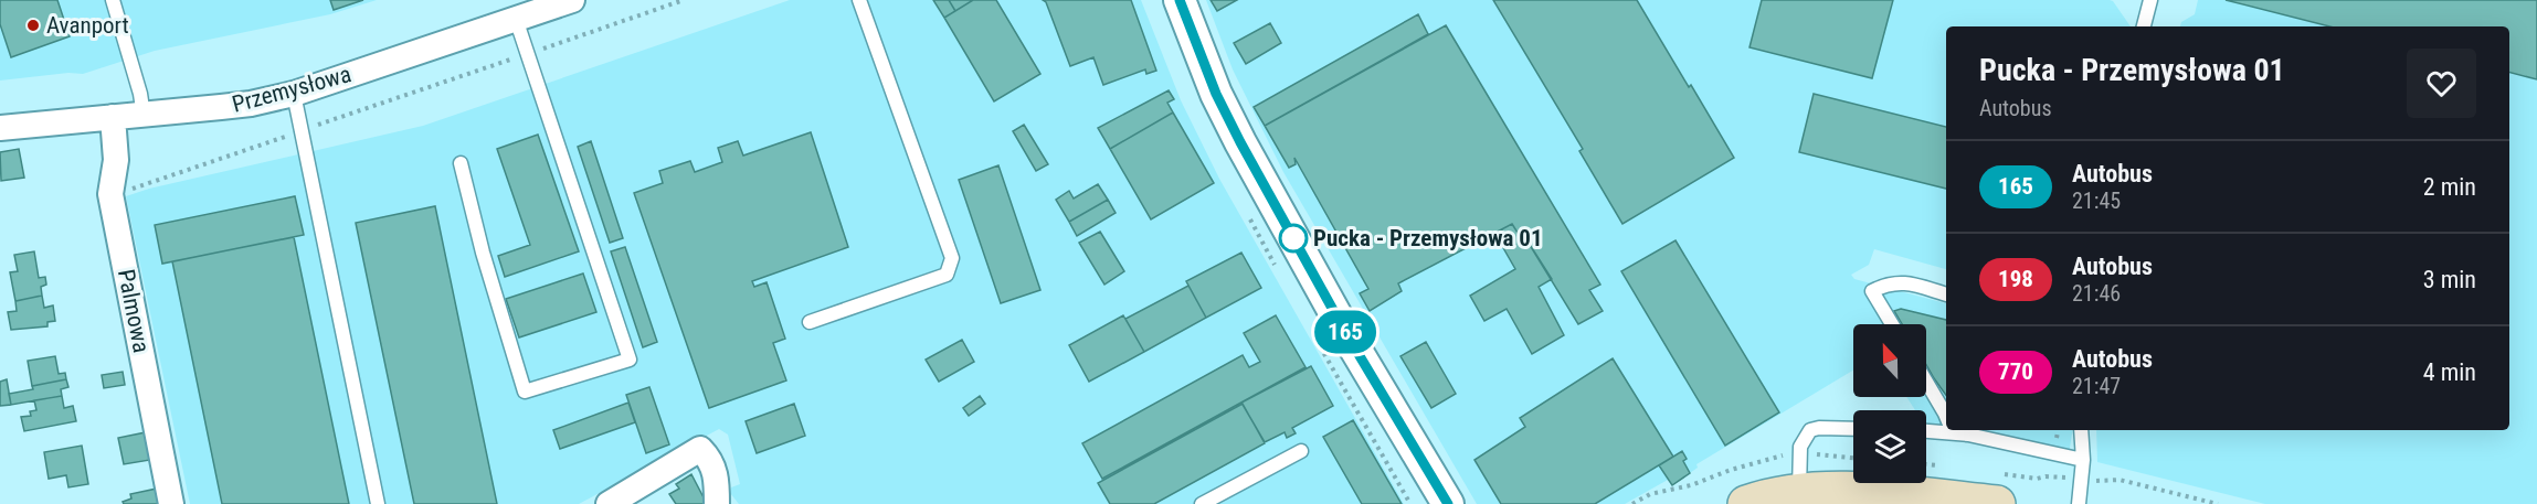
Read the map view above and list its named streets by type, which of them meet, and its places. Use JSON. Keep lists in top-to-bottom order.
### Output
{
  "streets": {
    "street": ["Przemysłowa", "Palmowa"]
  },
  "crossings": [
    ["Przemysłowa", "Palmowa"]
  ],
  "places": ["Avanport", "Pucka - Przemysłowa 01"],
  "lines": ["bus line 165"],
  "north": "top",
  "page": {
    "on_map": "165",
    "heading": ["Pucka - Przemysłowa 01", "Autobus"],
    "list": [
      {
        "mark": "165",
        "name": "Autobus",
        "note": "21:45",
        "value": "2 min"
      },
      {
        "mark": "198",
        "name": "Autobus",
        "note": "21:46",
        "value": "3 min"
      },
      {
        "mark": "770",
        "name": "Autobus",
        "note": "21:47",
        "value": "4 min"
      }
    ]
  }
}
